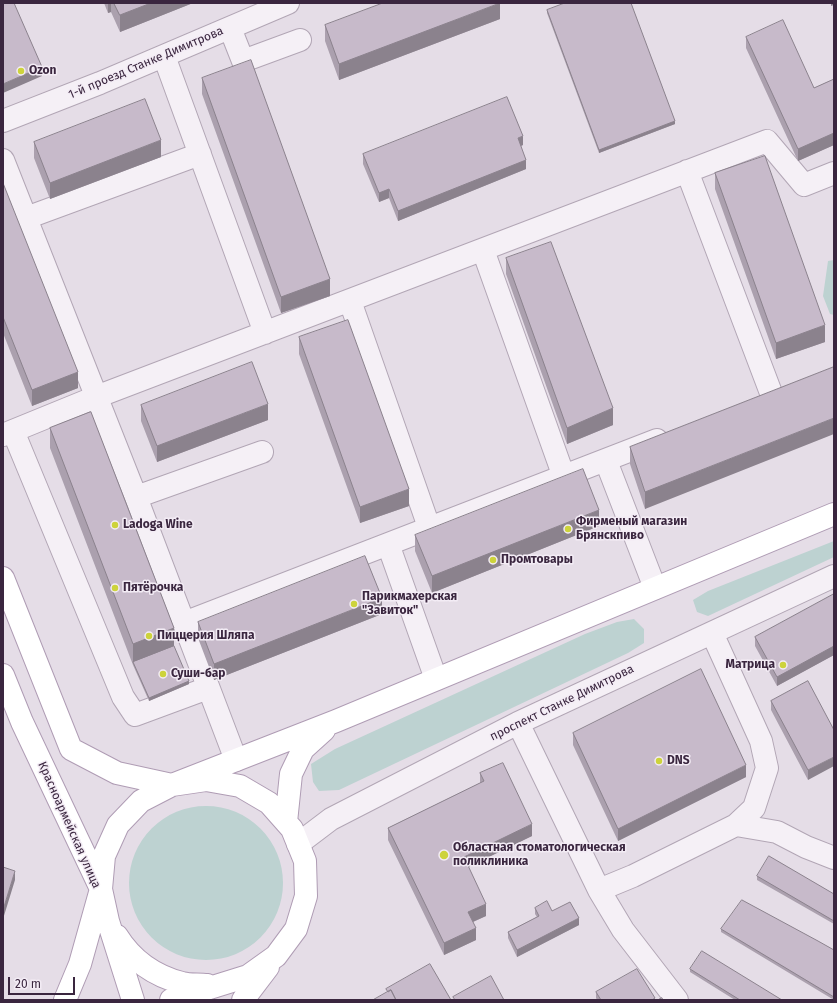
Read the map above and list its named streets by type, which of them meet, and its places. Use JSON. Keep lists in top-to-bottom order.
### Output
{
  "streets": {
    "main road": ["Красноармейская улица"],
    "street": ["1-й проезд Станке Димитрова", "проспект Станке Димитрова"]
  },
  "places": [
    "Ozon",
    "Ladoga Wine",
    "Фирменый магазин Брянскпиво",
    "Промтовары",
    "Пятёрочка",
    "Парикмахерская \"Завиток\"",
    "Пиццерия Шляпа",
    "Матрица",
    "Суши-бар",
    "DNS",
    "Областная стоматологическая поликлиника"
  ],
  "scale_bar": "20 m"
}
